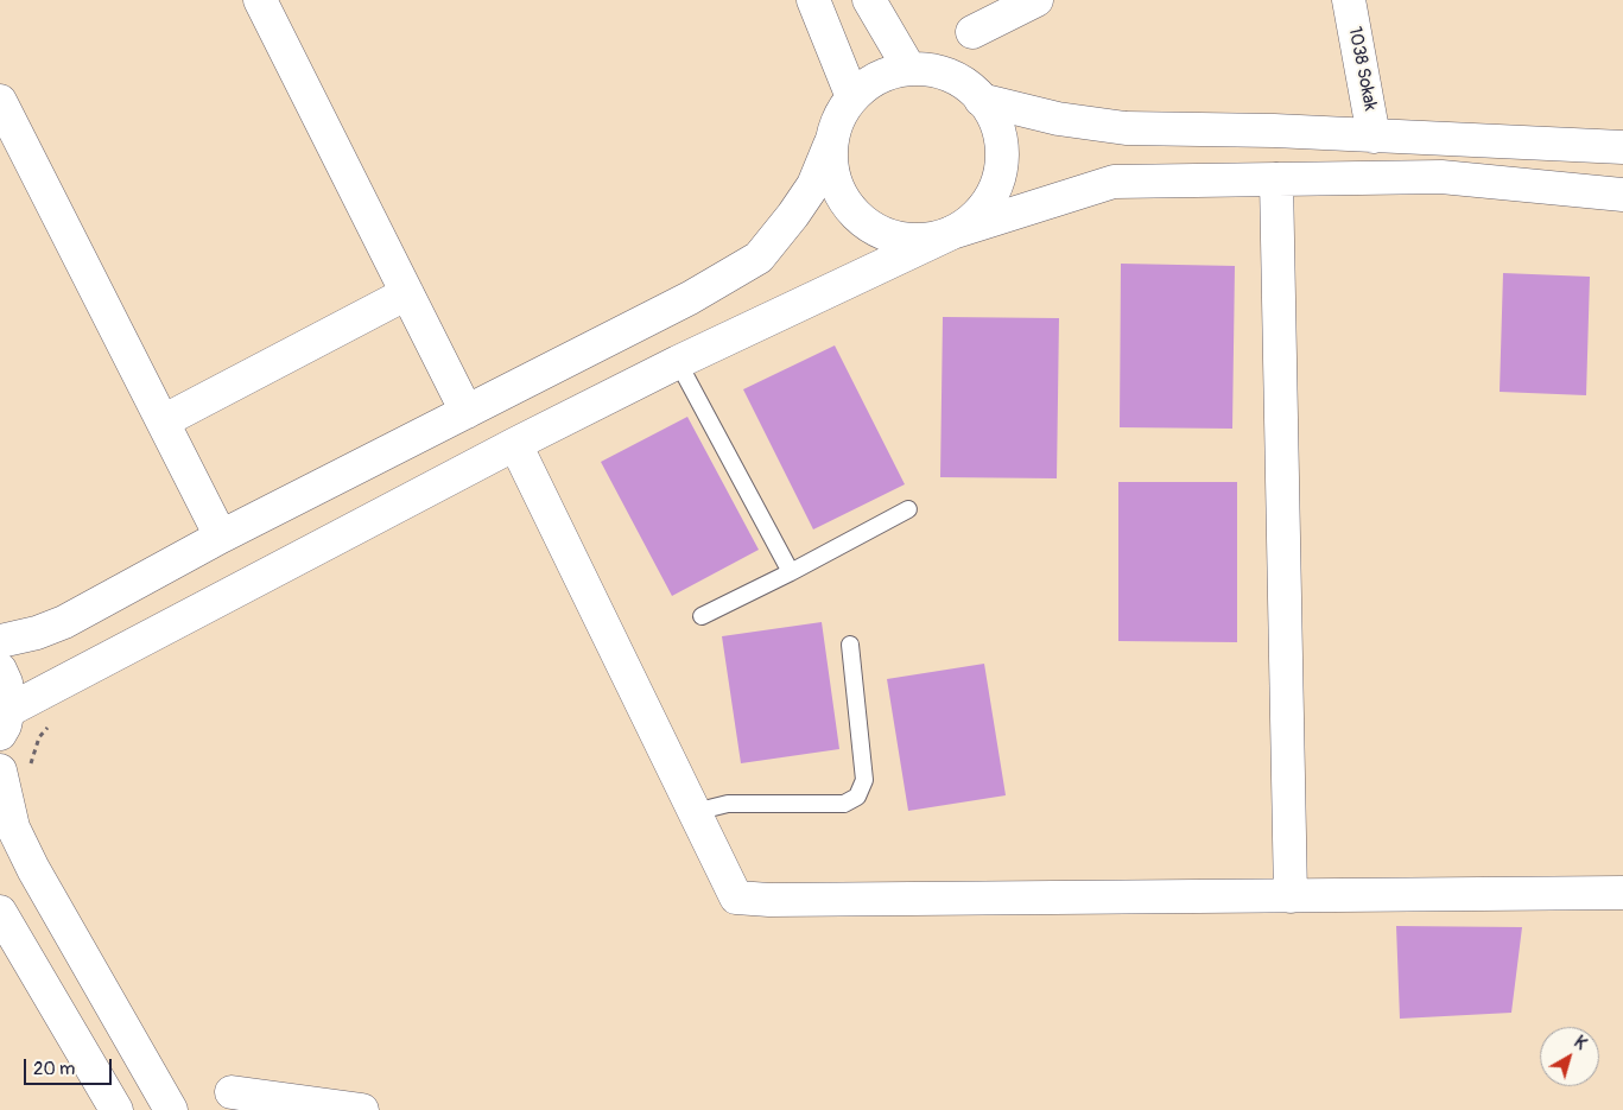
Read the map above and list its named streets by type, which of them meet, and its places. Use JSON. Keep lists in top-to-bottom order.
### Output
{
  "streets": {
    "street": ["1038 Sokak"]
  },
  "scale_bar": "20 m",
  "north": "top right"
}
